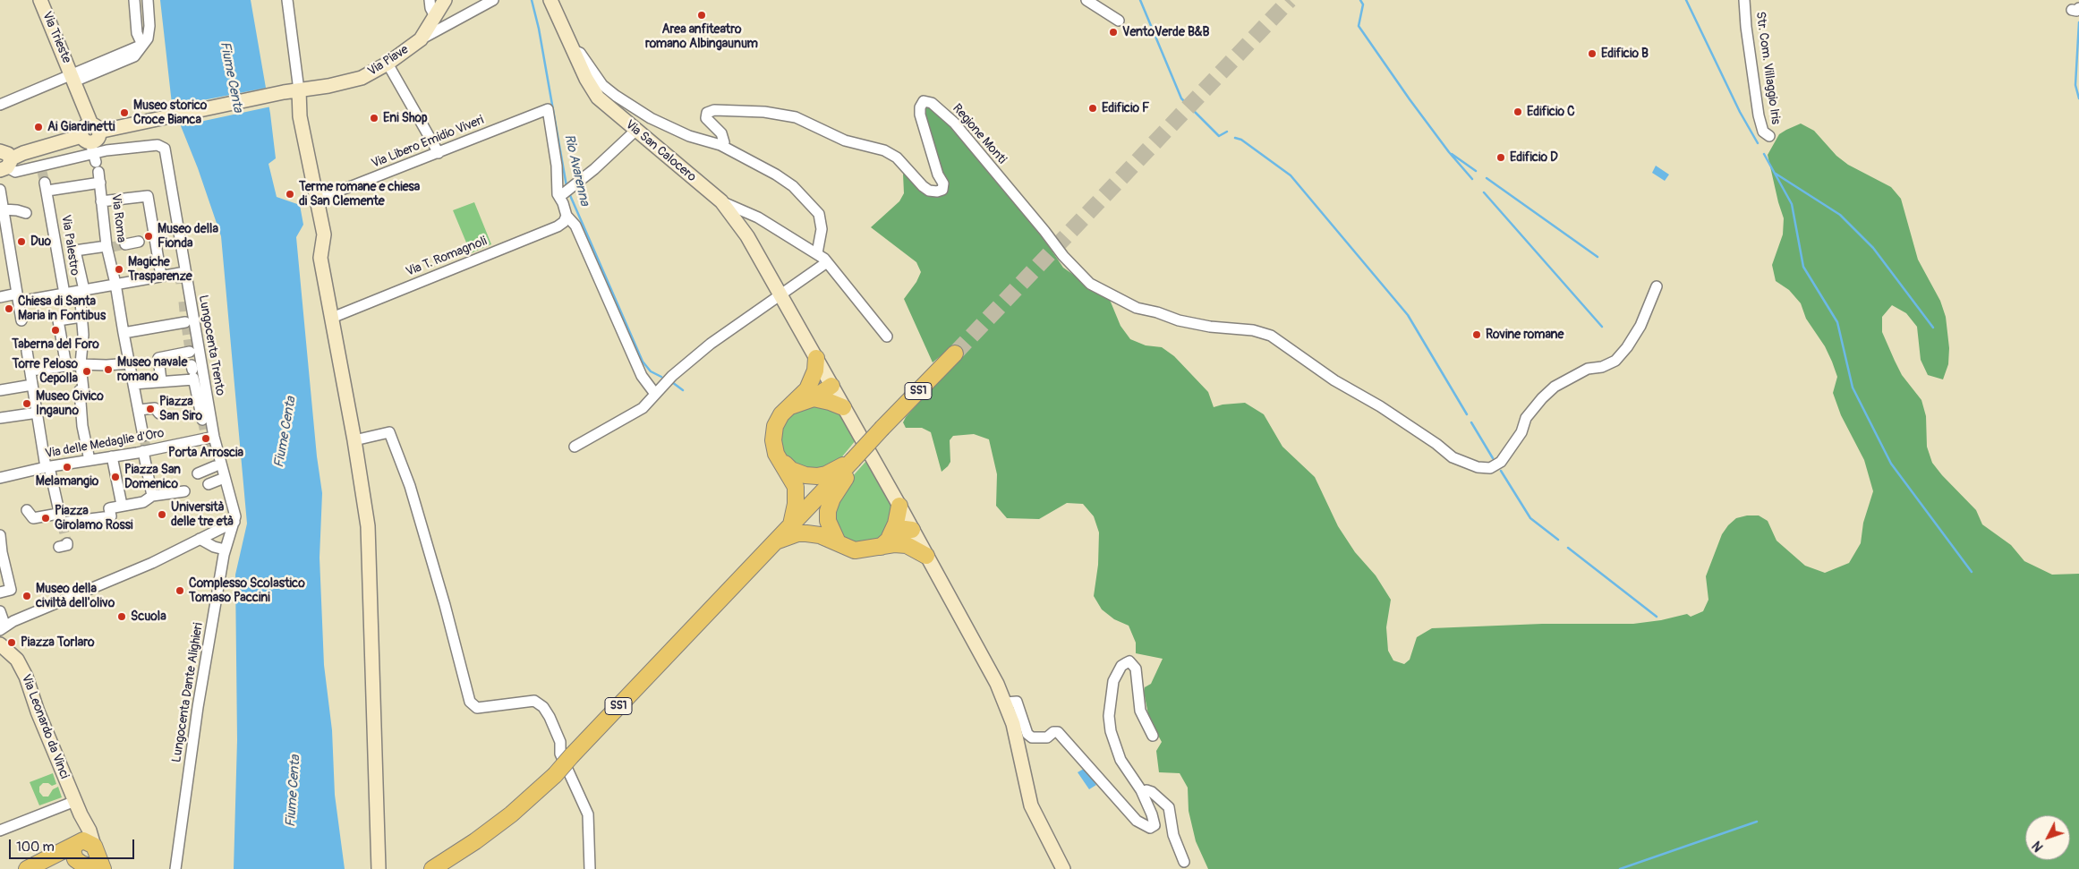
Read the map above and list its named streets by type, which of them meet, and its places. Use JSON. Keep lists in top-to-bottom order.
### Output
{
  "streets": {
    "main road": [
      "Via Trieste",
      "Via Piave",
      "Via San Calocero",
      "SS1",
      "Via Leonardo da Vinci"
    ],
    "street": [
      "Str. Com. Villaggio Iris",
      "Regione Monti",
      "Via Libero Emidio Viveri",
      "Via Roma",
      "Via Palestro",
      "Via T. Romagnoli",
      "Lungocenta Trento",
      "Via delle Medaglie d'Oro",
      "Lungocenta Dante Alighieri"
    ]
  },
  "crossings": [
    ["Via Trieste", "Via Piave"],
    ["Via Trieste", "Via Roma"],
    ["Via Trieste", "Lungocenta Trento"],
    ["Via Piave", "Via Roma"],
    ["Via Piave", "Lungocenta Trento"],
    ["Via Libero Emidio Viveri", "Via T. Romagnoli"],
    ["Via Roma", "Via Palestro"],
    ["Via Roma", "Lungocenta Trento"],
    ["Lungocenta Trento", "Via delle Medaglie d'Oro"],
    ["Lungocenta Trento", "Lungocenta Dante Alighieri"]
  ],
  "water": ["Fiume Centa", "Rio Avarenna"],
  "places": [
    "Area anfiteatro romano Albingaunum",
    "VentoVerde B&B",
    "Edificio B",
    "Edificio F",
    "Edificio C",
    "Museo storico Croce Bianca",
    "Eni Shop",
    "Ai Giardinetti",
    "Edificio D",
    "Terme romane e chiesa di San Clemente",
    "Museo della Fionda",
    "Duo",
    "Magiche Trasparenze",
    "Chiesa di Santa Maria in Fontibus",
    "Taberna del Foro",
    "Rovine romane",
    "Museo navale romano",
    "Torre Peloso Cepolla",
    "Museo Civico Ingauno",
    "Piazza San Siro",
    "Porta Arroscia",
    "Melamangio",
    "Piazza San Domenico",
    "Università delle tre età",
    "Piazza Girolamo Rossi",
    "Complesso Scolastico Tomaso Paccini",
    "Museo della civiltà dell'olivo",
    "Scuola",
    "Piazza Torlaro"
  ],
  "scale_bar": "100 m",
  "north": "bottom left"
}
